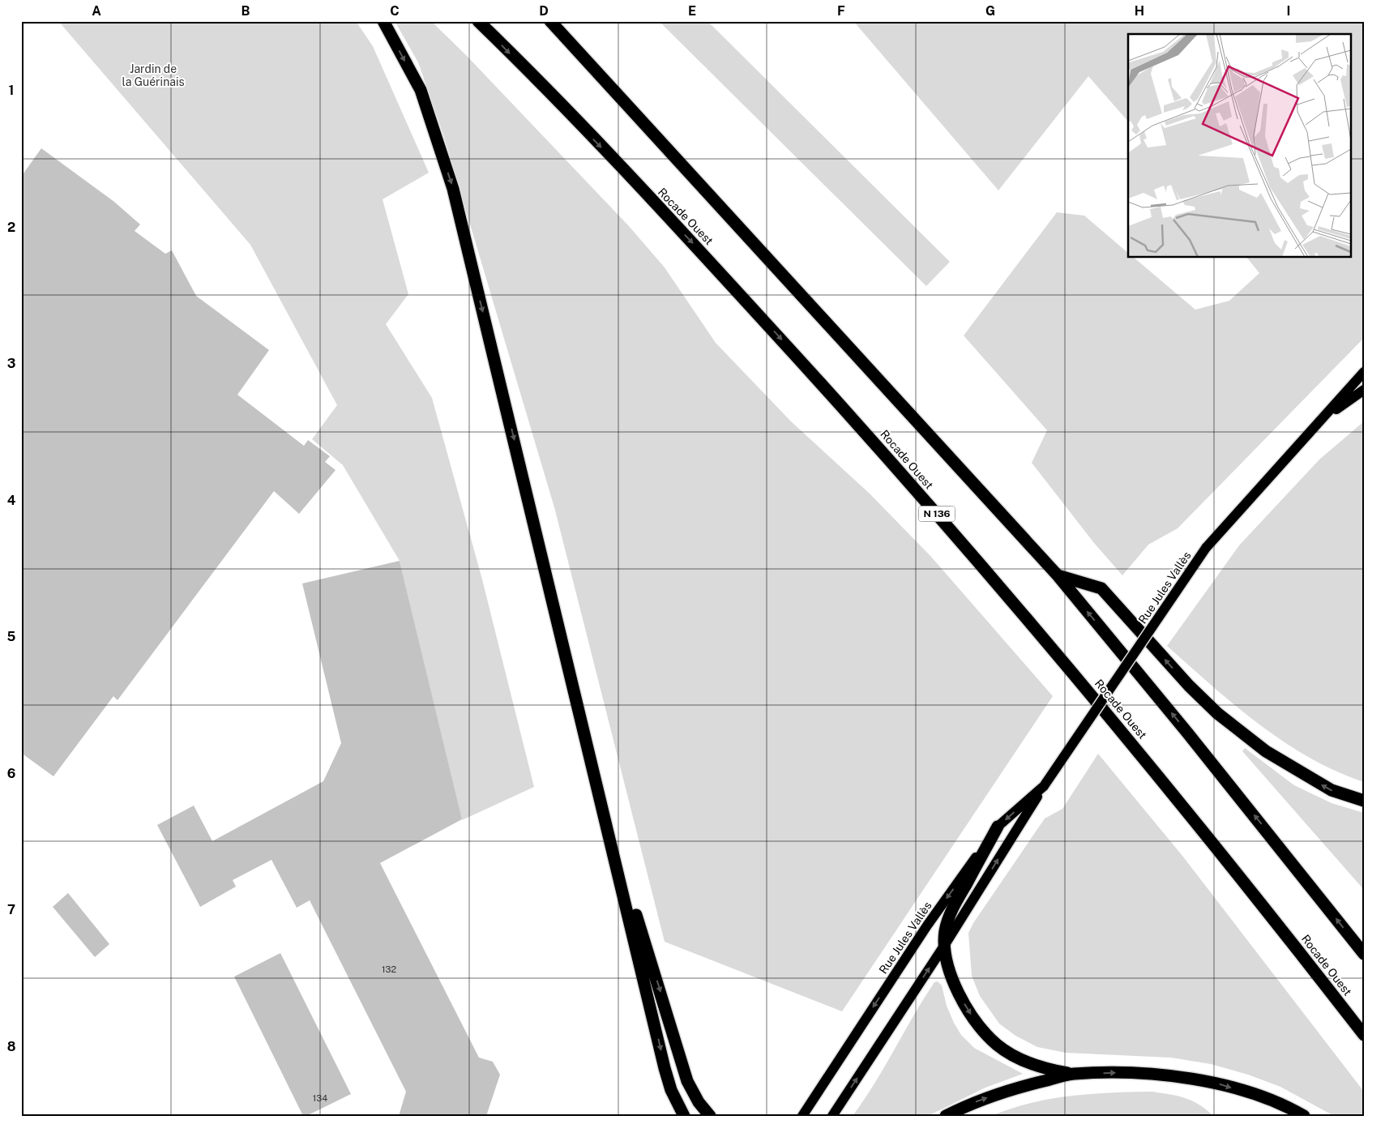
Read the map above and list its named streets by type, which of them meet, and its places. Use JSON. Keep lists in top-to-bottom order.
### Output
{
  "streets": {
    "highway": ["Rocade Ouest", "N 136"],
    "main road": ["Rue Jules Vallès"]
  },
  "parks": ["Jardin de la Guérinais"],
  "house_numbers": ["132", "134"],
  "grid": {
    "columns": [
      "A",
      "B",
      "C",
      "D",
      "E",
      "F",
      "G",
      "H",
      "I"
    ],
    "rows": [
      "1",
      "2",
      "3",
      "4",
      "5",
      "6",
      "7",
      "8"
    ]
  }
}
